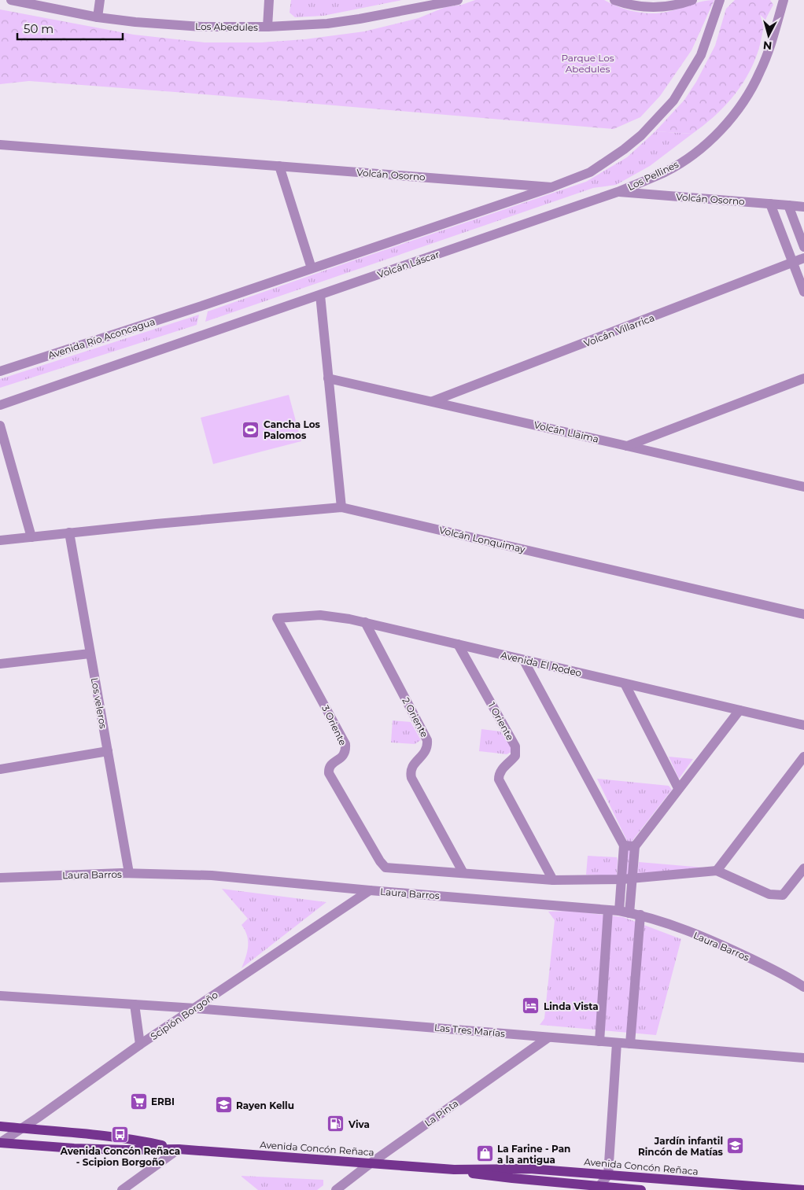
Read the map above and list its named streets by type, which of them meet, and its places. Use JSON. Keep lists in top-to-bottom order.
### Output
{
  "streets": {
    "main road": ["Avenida Concón Reñaca"],
    "street": [
      "Los Abedules",
      "Volcán Osorno",
      "Los Pellines",
      "Volcán Láscar",
      "Volcán Villarrica",
      "Avenida Río Aconcagua",
      "Volcán Llaima",
      "Volcán Lonquimay",
      "Avenida El Rodeo",
      "Los veleros",
      "2 Oriente",
      "1 Oriente",
      "3 Oriente",
      "Laura Barros",
      "Scipión Borgoño",
      "Las Tres Marías",
      "La Pinta"
    ]
  },
  "crossings": [
    ["Volcán Osorno", "Los Pellines"],
    ["Volcán Osorno", "Volcán Láscar"],
    ["Los Pellines", "Volcán Láscar"],
    ["Volcán Villarrica", "Volcán Llaima"],
    ["Volcán Lonquimay", "Los veleros"],
    ["Avenida El Rodeo", "2 Oriente"],
    ["Avenida El Rodeo", "1 Oriente"],
    ["Avenida El Rodeo", "3 Oriente"],
    ["Los veleros", "Laura Barros"],
    ["2 Oriente", "3 Oriente"],
    ["Laura Barros", "Scipión Borgoño"],
    ["Scipión Borgoño", "Las Tres Marías"],
    ["Scipión Borgoño", "Avenida Concón Reñaca"],
    ["Las Tres Marías", "La Pinta"],
    ["La Pinta", "Avenida Concón Reñaca"]
  ],
  "parks": ["Parque Los Abedules"],
  "places": {
    "sports": ["Cancha Los Palomos"],
    "hotel": ["Linda Vista"],
    "supermarket": ["ERBI"],
    "school or university": ["Rayen Kellu", "Jardín infantil Rincón de Matías"],
    "fuel station": ["Viva"],
    "bus stop": ["Avenida Concón Reñaca - Scipion Borgoño"],
    "shop": ["La Farine - Pan a la antigua"]
  },
  "scale_bar": "50 m",
  "north": "bottom"
}
